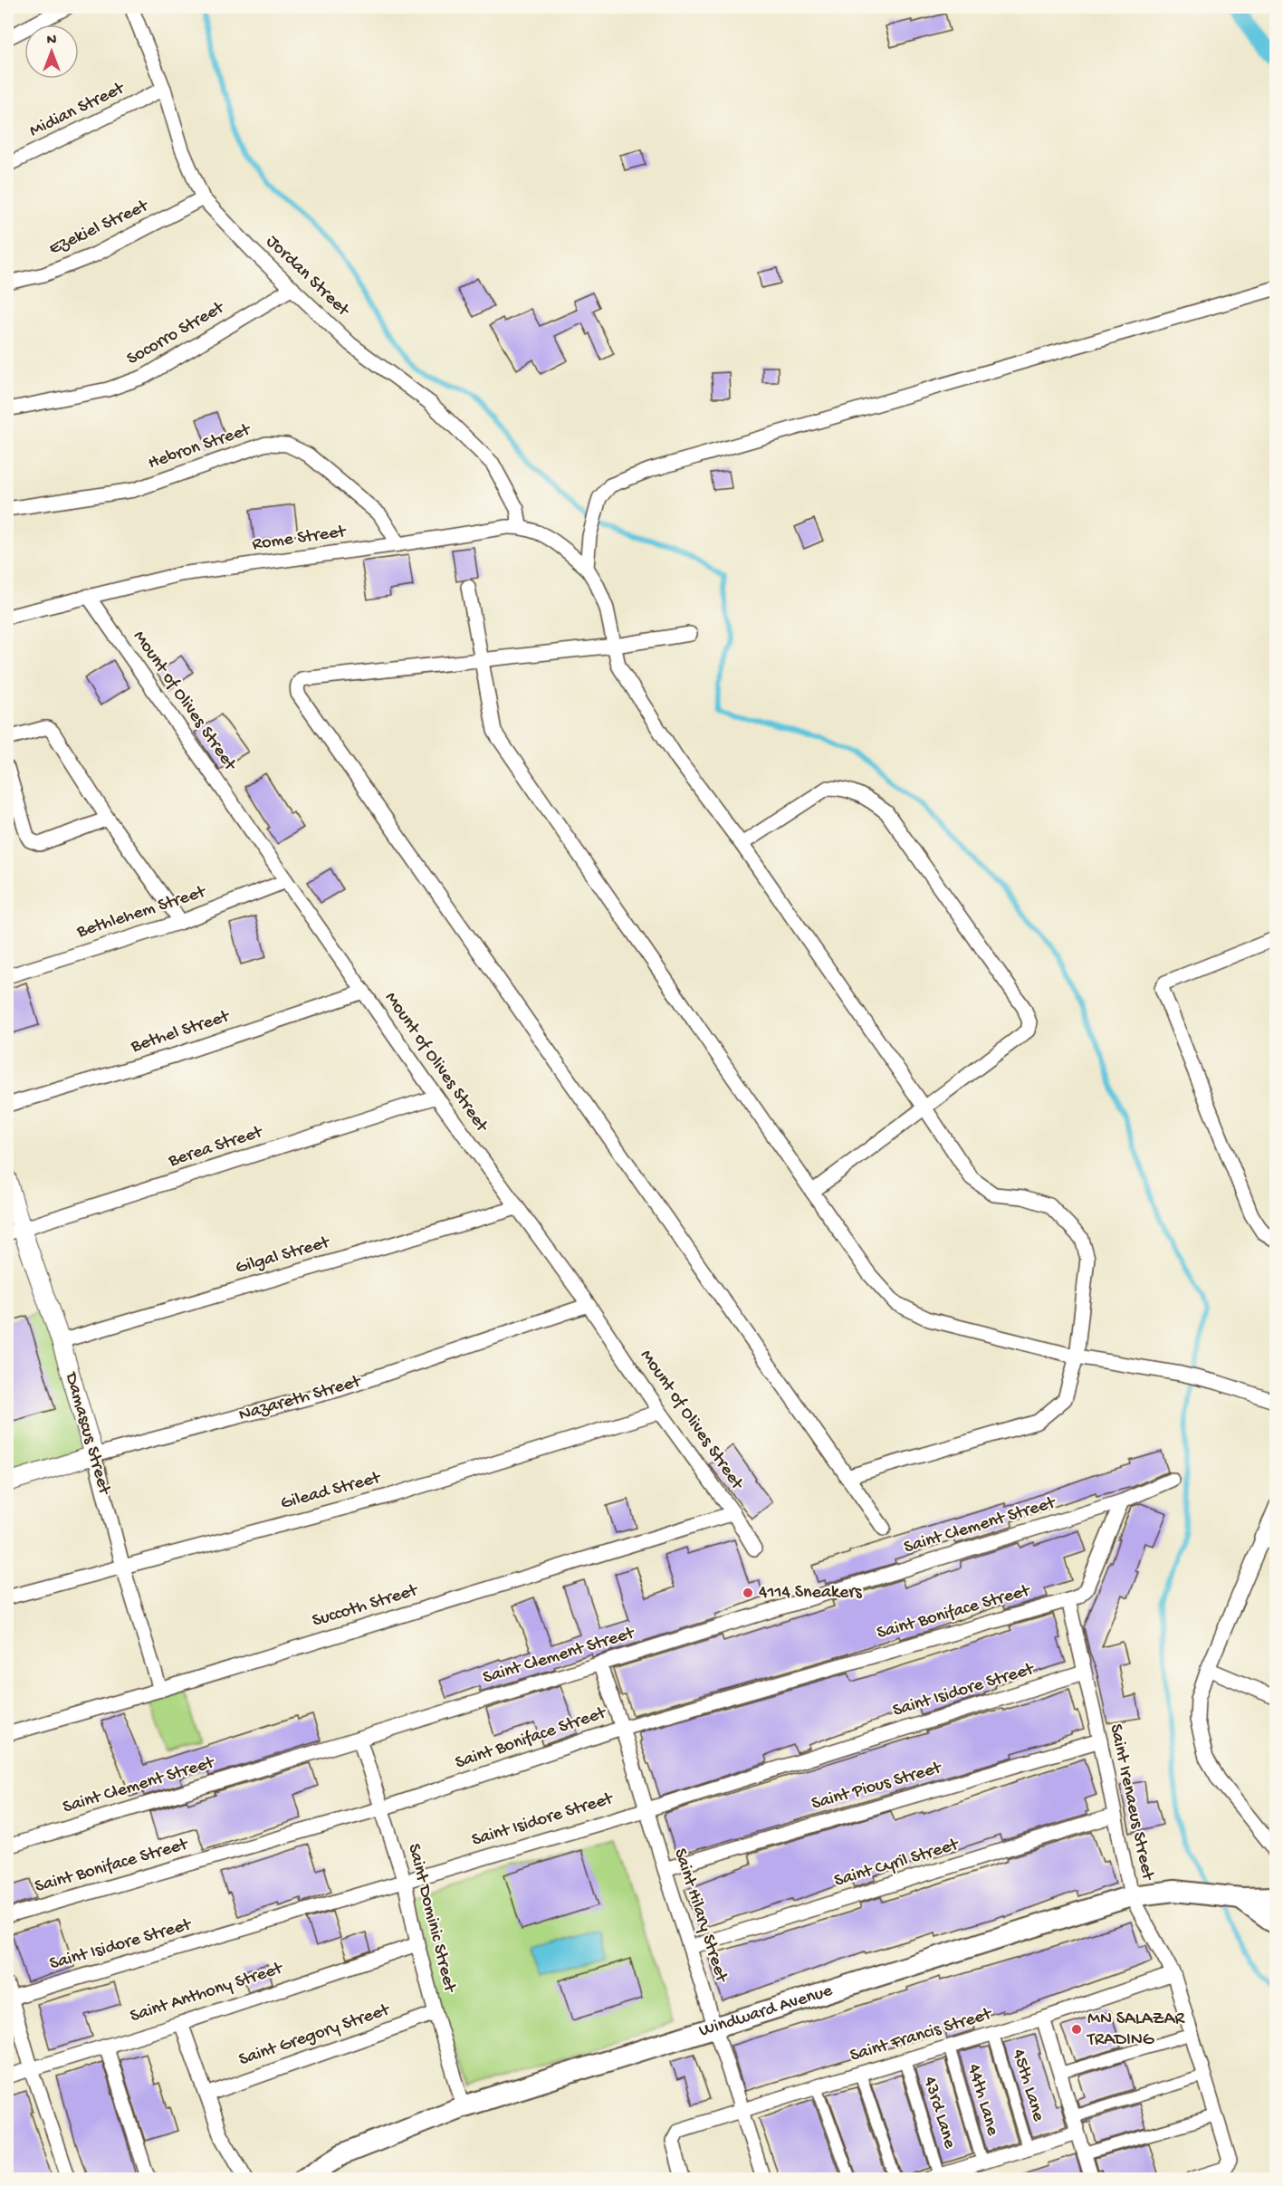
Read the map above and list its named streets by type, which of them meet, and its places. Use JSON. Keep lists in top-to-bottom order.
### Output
{
  "streets": {
    "main road": ["Windward Avenue"],
    "street": [
      "Midian Street",
      "Ezekiel Street",
      "Jordan Street",
      "Socorro Street",
      "Hebron Street",
      "Rome Street",
      "Mount of Olives Street",
      "Bethlehem Street",
      "Bethel Street",
      "Berea Street",
      "Gilgal Street",
      "Nazareth Street",
      "Damascus Street",
      "Gilead Street",
      "Saint Clement Street",
      "Succoth Street",
      "Saint Boniface Street",
      "Saint Isidore Street",
      "Saint Pious Street",
      "Saint Irenaeus Street",
      "Saint Cyril Street",
      "Saint Hilary Street",
      "Saint Dominic Street",
      "Saint Anthony Street",
      "Saint Gregory Street",
      "Saint Francis Street",
      "45th Lane",
      "44th Lane",
      "43rd Lane"
    ]
  },
  "crossings": [
    ["Midian Street", "Jordan Street"],
    ["Ezekiel Street", "Jordan Street"],
    ["Jordan Street", "Socorro Street"],
    ["Jordan Street", "Rome Street"],
    ["Hebron Street", "Rome Street"],
    ["Rome Street", "Mount of Olives Street"],
    ["Mount of Olives Street", "Bethlehem Street"],
    ["Mount of Olives Street", "Bethel Street"],
    ["Mount of Olives Street", "Berea Street"],
    ["Mount of Olives Street", "Gilgal Street"],
    ["Mount of Olives Street", "Nazareth Street"],
    ["Mount of Olives Street", "Gilead Street"],
    ["Mount of Olives Street", "Succoth Street"],
    ["Berea Street", "Damascus Street"],
    ["Gilgal Street", "Damascus Street"],
    ["Nazareth Street", "Damascus Street"],
    ["Damascus Street", "Gilead Street"],
    ["Damascus Street", "Succoth Street"],
    ["Saint Clement Street", "Saint Hilary Street"],
    ["Saint Clement Street", "Saint Dominic Street"],
    ["Saint Boniface Street", "Saint Irenaeus Street"],
    ["Saint Boniface Street", "Saint Hilary Street"],
    ["Saint Boniface Street", "Saint Dominic Street"],
    ["Saint Isidore Street", "Saint Irenaeus Street"],
    ["Saint Isidore Street", "Saint Hilary Street"],
    ["Saint Isidore Street", "Saint Dominic Street"],
    ["Saint Pious Street", "Saint Irenaeus Street"],
    ["Saint Pious Street", "Saint Hilary Street"],
    ["Saint Irenaeus Street", "Saint Cyril Street"],
    ["Saint Irenaeus Street", "Windward Avenue"],
    ["Saint Irenaeus Street", "Saint Francis Street"],
    ["Saint Cyril Street", "Saint Hilary Street"],
    ["Saint Hilary Street", "Windward Avenue"],
    ["Saint Hilary Street", "Saint Francis Street"],
    ["Saint Dominic Street", "Saint Anthony Street"],
    ["Saint Dominic Street", "Windward Avenue"],
    ["Saint Dominic Street", "Saint Gregory Street"],
    ["Saint Francis Street", "45th Lane"],
    ["Saint Francis Street", "44th Lane"],
    ["Saint Francis Street", "43rd Lane"]
  ],
  "places": ["4114 Sneakers", "MN SALAZAR TRADING"],
  "north": "top"
}
